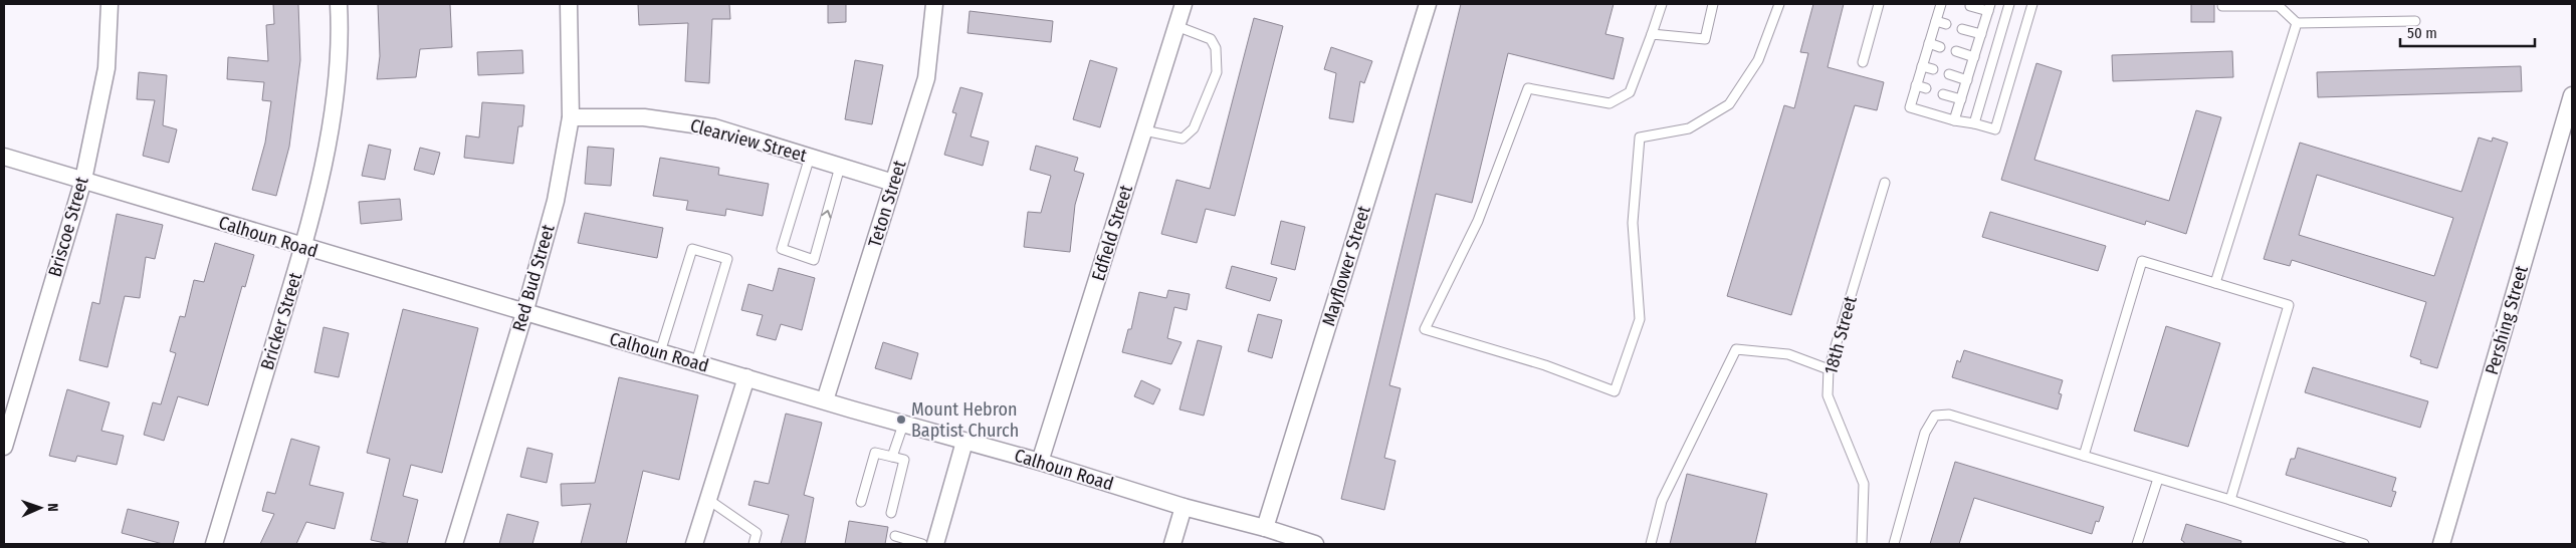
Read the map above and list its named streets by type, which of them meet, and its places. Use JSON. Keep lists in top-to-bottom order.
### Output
{
  "streets": {
    "street": [
      "Clearview Street",
      "Teton Street",
      "Briscoe Street",
      "Edfield Street",
      "Calhoun Road",
      "Mayflower Street",
      "Red Bud Street",
      "Pershing Street",
      "Bricker Street"
    ],
    "lane": ["18th Street"]
  },
  "crossings": [
    ["Clearview Street", "Teton Street"],
    ["Clearview Street", "Red Bud Street"],
    ["Teton Street", "Calhoun Road"],
    ["Briscoe Street", "Calhoun Road"],
    ["Edfield Street", "Calhoun Road"],
    ["Calhoun Road", "Mayflower Street"],
    ["Calhoun Road", "Red Bud Street"],
    ["Calhoun Road", "Bricker Street"]
  ],
  "places": ["Mount Hebron Baptist Church"],
  "scale_bar": "50 m",
  "north": "right"
}
